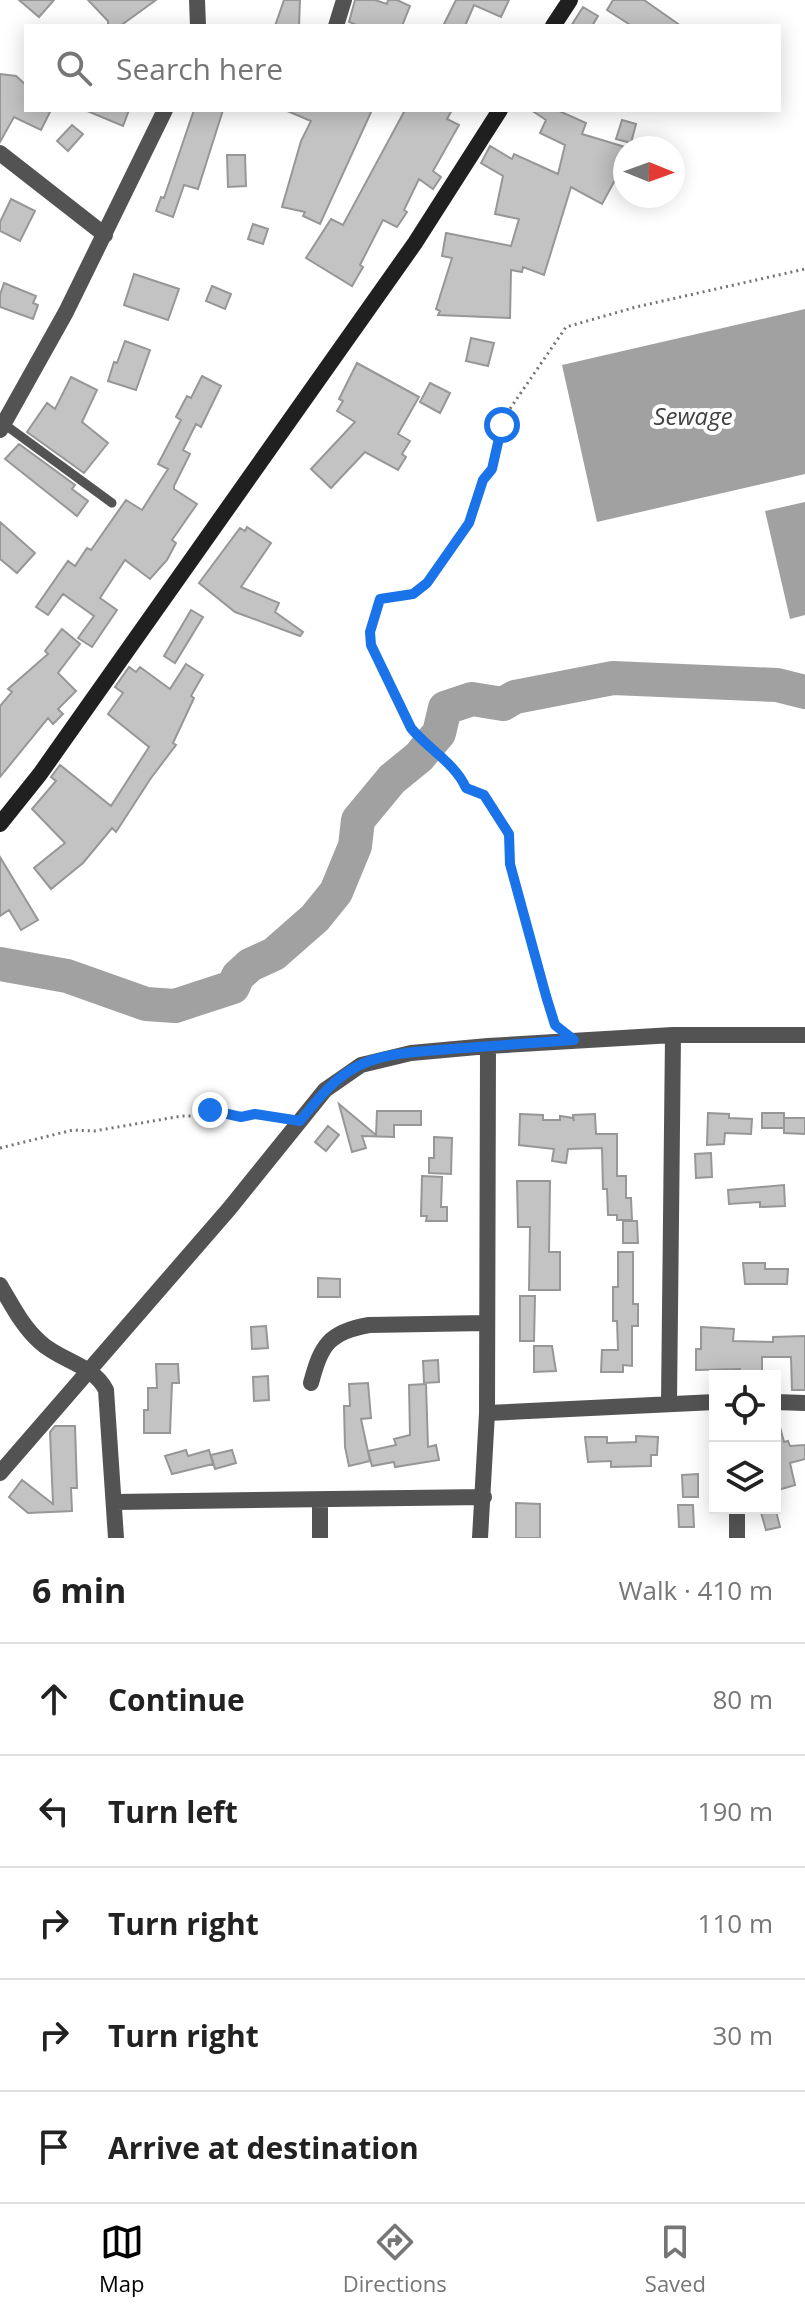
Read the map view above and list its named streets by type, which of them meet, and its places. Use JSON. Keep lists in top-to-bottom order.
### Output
{
  "water": ["Sewage"],
  "north": "right",
  "page": {
    "search": "Search here",
    "heading": ["6 min", "Walk · 410 m"],
    "list": [
      ["Continue", "80 m"],
      ["Turn left", "190 m"],
      ["Turn right", "110 m"],
      ["Turn right", "30 m"],
      "Arrive at destination"
    ],
    "nav": ["Map", "Directions", "Saved"]
  }
}
